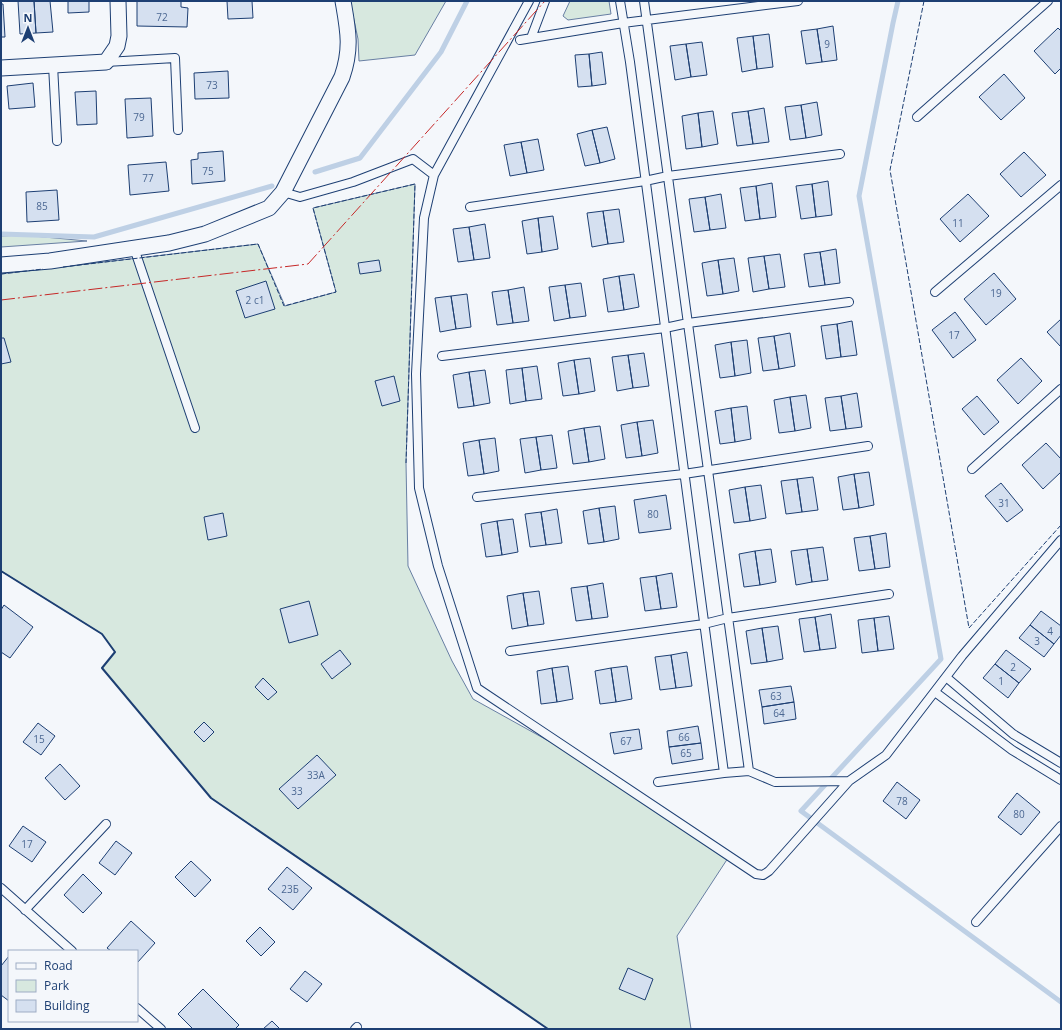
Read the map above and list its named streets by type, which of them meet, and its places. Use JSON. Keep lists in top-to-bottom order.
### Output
{
  "house_numbers": [
    "72",
    "9",
    "73",
    "79",
    "75",
    "77",
    "85",
    "11",
    "19",
    "2 с1",
    "17",
    "31",
    "80",
    "4",
    "3",
    "2",
    "1",
    "63",
    "64",
    "66",
    "15",
    "67",
    "65",
    "33А",
    "33",
    "78",
    "80",
    "17",
    "23Б"
  ],
  "legend": ["Road", "Park", "Building"],
  "north": "top"
}
